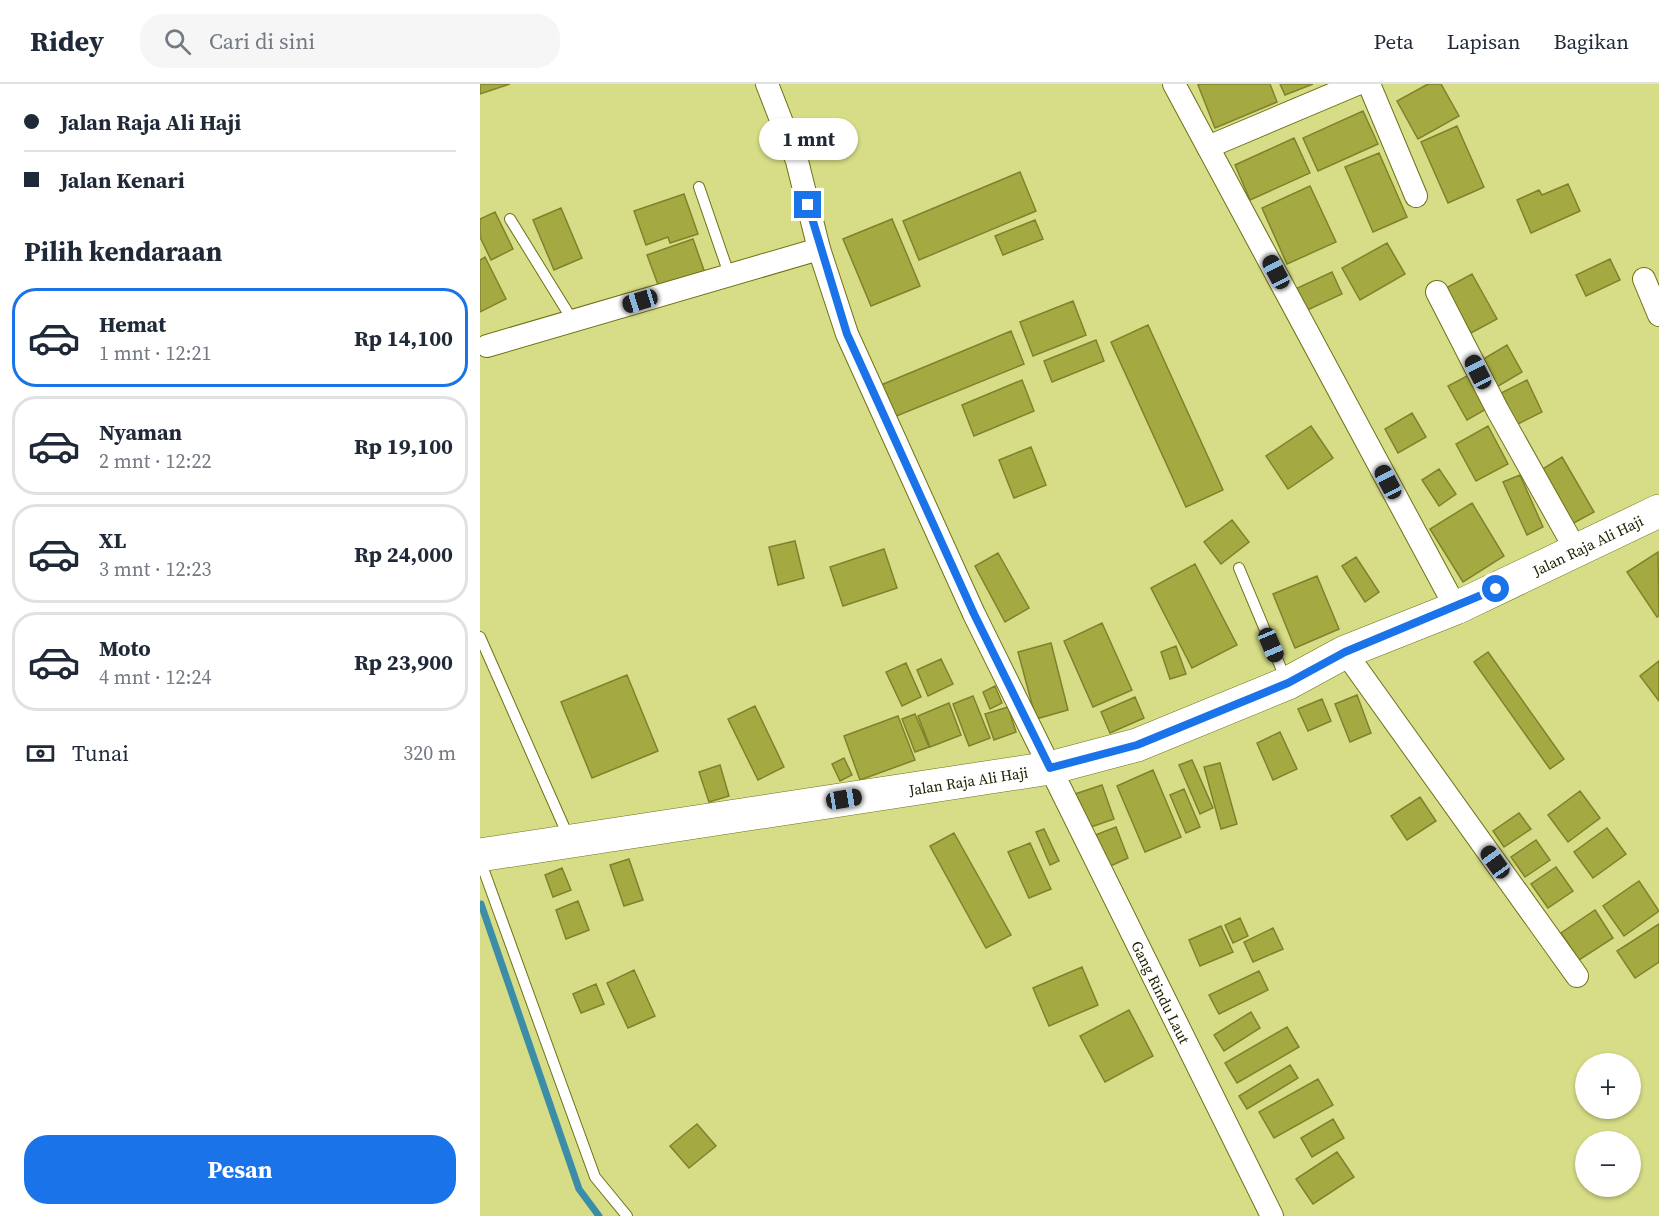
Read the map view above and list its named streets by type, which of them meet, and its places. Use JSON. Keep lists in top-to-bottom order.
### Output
{
  "streets": {
    "main road": ["Jalan Raja Ali Haji"],
    "street": ["Gang Rindu Laut"]
  },
  "crossings": [
    ["Jalan Raja Ali Haji", "Gang Rindu Laut"]
  ],
  "page": {
    "header": "Ridey",
    "search": "Cari di sini",
    "nav": ["Peta", "Lapisan", "Bagikan"],
    "banner": ["Jalan Raja Ali Haji", "Jalan Kenari"],
    "bubble": "1 mnt",
    "heading": "Pilih kendaraan",
    "list": [
      {
        "name": "Hemat",
        "note": "1 mnt · 12:21",
        "value": "Rp 14,100"
      },
      {
        "name": "Nyaman",
        "note": "2 mnt · 12:22",
        "value": "Rp 19,100"
      },
      {
        "name": "XL",
        "note": "3 mnt · 12:23",
        "value": "Rp 24,000"
      },
      {
        "name": "Moto",
        "note": "4 mnt · 12:24",
        "value": "Rp 23,900"
      }
    ],
    "pay": ["Tunai", "320 m"],
    "map_buttons": ["+", "−"],
    "buttons": "Pesan"
  }
}
